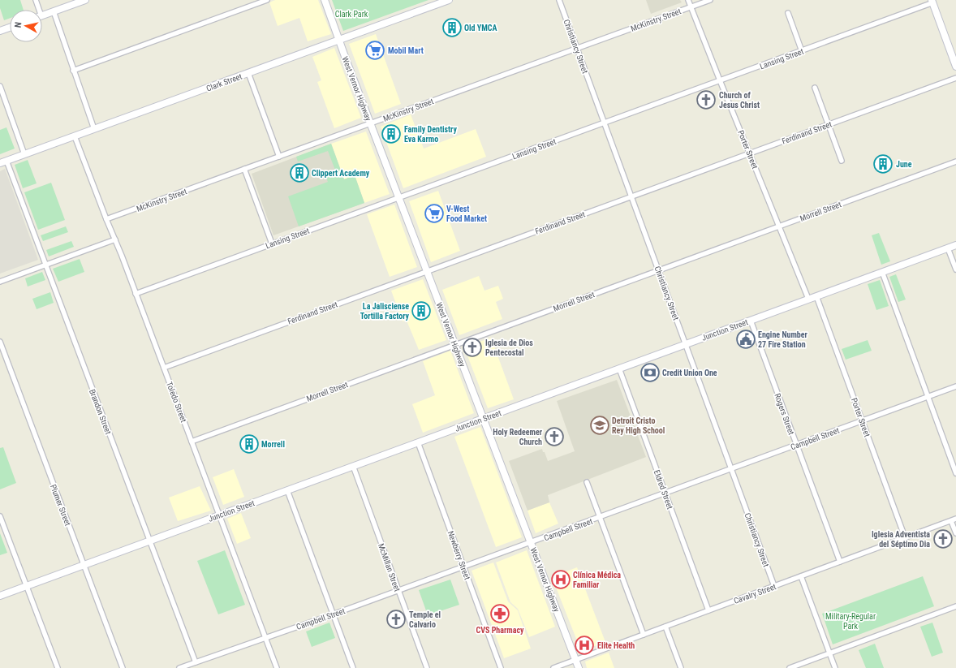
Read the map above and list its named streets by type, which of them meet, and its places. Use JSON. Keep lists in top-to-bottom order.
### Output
{
  "streets": {
    "street": [
      "McKinstry Street",
      "Christiancy Street",
      "Lansing Street",
      "Clark Street",
      "West Vernor Highway",
      "Ferdinand Street",
      "Porter Street",
      "Morrell Street",
      "Junction Street",
      "Toledo Street",
      "Brandon Street",
      "Rogers Street",
      "Campbell Street",
      "Eldred Street",
      "Plumer Street",
      "Newberry Street",
      "McMillan Street",
      "Cavalry Street"
    ]
  },
  "crossings": [
    ["McKinstry Street", "Christiancy Street"],
    ["McKinstry Street", "West Vernor Highway"],
    ["McKinstry Street", "Porter Street"],
    ["McKinstry Street", "Toledo Street"],
    ["Christiancy Street", "Lansing Street"],
    ["Christiancy Street", "Ferdinand Street"],
    ["Christiancy Street", "Morrell Street"],
    ["Christiancy Street", "Junction Street"],
    ["Christiancy Street", "Campbell Street"],
    ["Christiancy Street", "Cavalry Street"],
    ["Lansing Street", "West Vernor Highway"],
    ["Lansing Street", "Porter Street"],
    ["Lansing Street", "Toledo Street"],
    ["Clark Street", "West Vernor Highway"],
    ["Clark Street", "Toledo Street"],
    ["Clark Street", "Brandon Street"],
    ["West Vernor Highway", "Ferdinand Street"],
    ["West Vernor Highway", "Morrell Street"],
    ["West Vernor Highway", "Junction Street"],
    ["West Vernor Highway", "Campbell Street"],
    ["West Vernor Highway", "Cavalry Street"],
    ["Ferdinand Street", "Porter Street"],
    ["Ferdinand Street", "Toledo Street"],
    ["Porter Street", "Morrell Street"],
    ["Porter Street", "Junction Street"],
    ["Porter Street", "Campbell Street"],
    ["Porter Street", "Cavalry Street"],
    ["Morrell Street", "Toledo Street"],
    ["Junction Street", "Toledo Street"],
    ["Junction Street", "Brandon Street"],
    ["Junction Street", "Rogers Street"],
    ["Junction Street", "Eldred Street"],
    ["Junction Street", "Plumer Street"],
    ["Junction Street", "Newberry Street"],
    ["Junction Street", "McMillan Street"],
    ["Toledo Street", "Campbell Street"],
    ["Brandon Street", "Campbell Street"],
    ["Rogers Street", "Campbell Street"],
    ["Rogers Street", "Cavalry Street"],
    ["Campbell Street", "Eldred Street"],
    ["Campbell Street", "Newberry Street"],
    ["Campbell Street", "McMillan Street"],
    ["Eldred Street", "Cavalry Street"]
  ],
  "parks": ["Clark Park", "Military-Regular Park"],
  "places": {
    "building": [
      "Old YMCA",
      "Family Dentistry Eva Karmo",
      "June",
      "Clippert Academy",
      "La Jalisciense Tortilla Factory",
      "Morrell"
    ],
    "supermarket": ["Mobil Mart", "V-West Food Market"],
    "church": [
      "Church of Jesus Christ",
      "Iglesia de Dios Pentecostal",
      "Holy Redeemer Church",
      "Iglesia Adventista del Séptimo Dia",
      "Temple el Calvario"
    ],
    "public building": ["Engine Number 27 Fire Station"],
    "bank": ["Credit Union One"],
    "school or university": ["Detroit Cristo Rey High School"],
    "hospital": ["Clínica Médica Familiar", "Elite Health"],
    "pharmacy": ["CVS Pharmacy"]
  },
  "north": "left"
}
